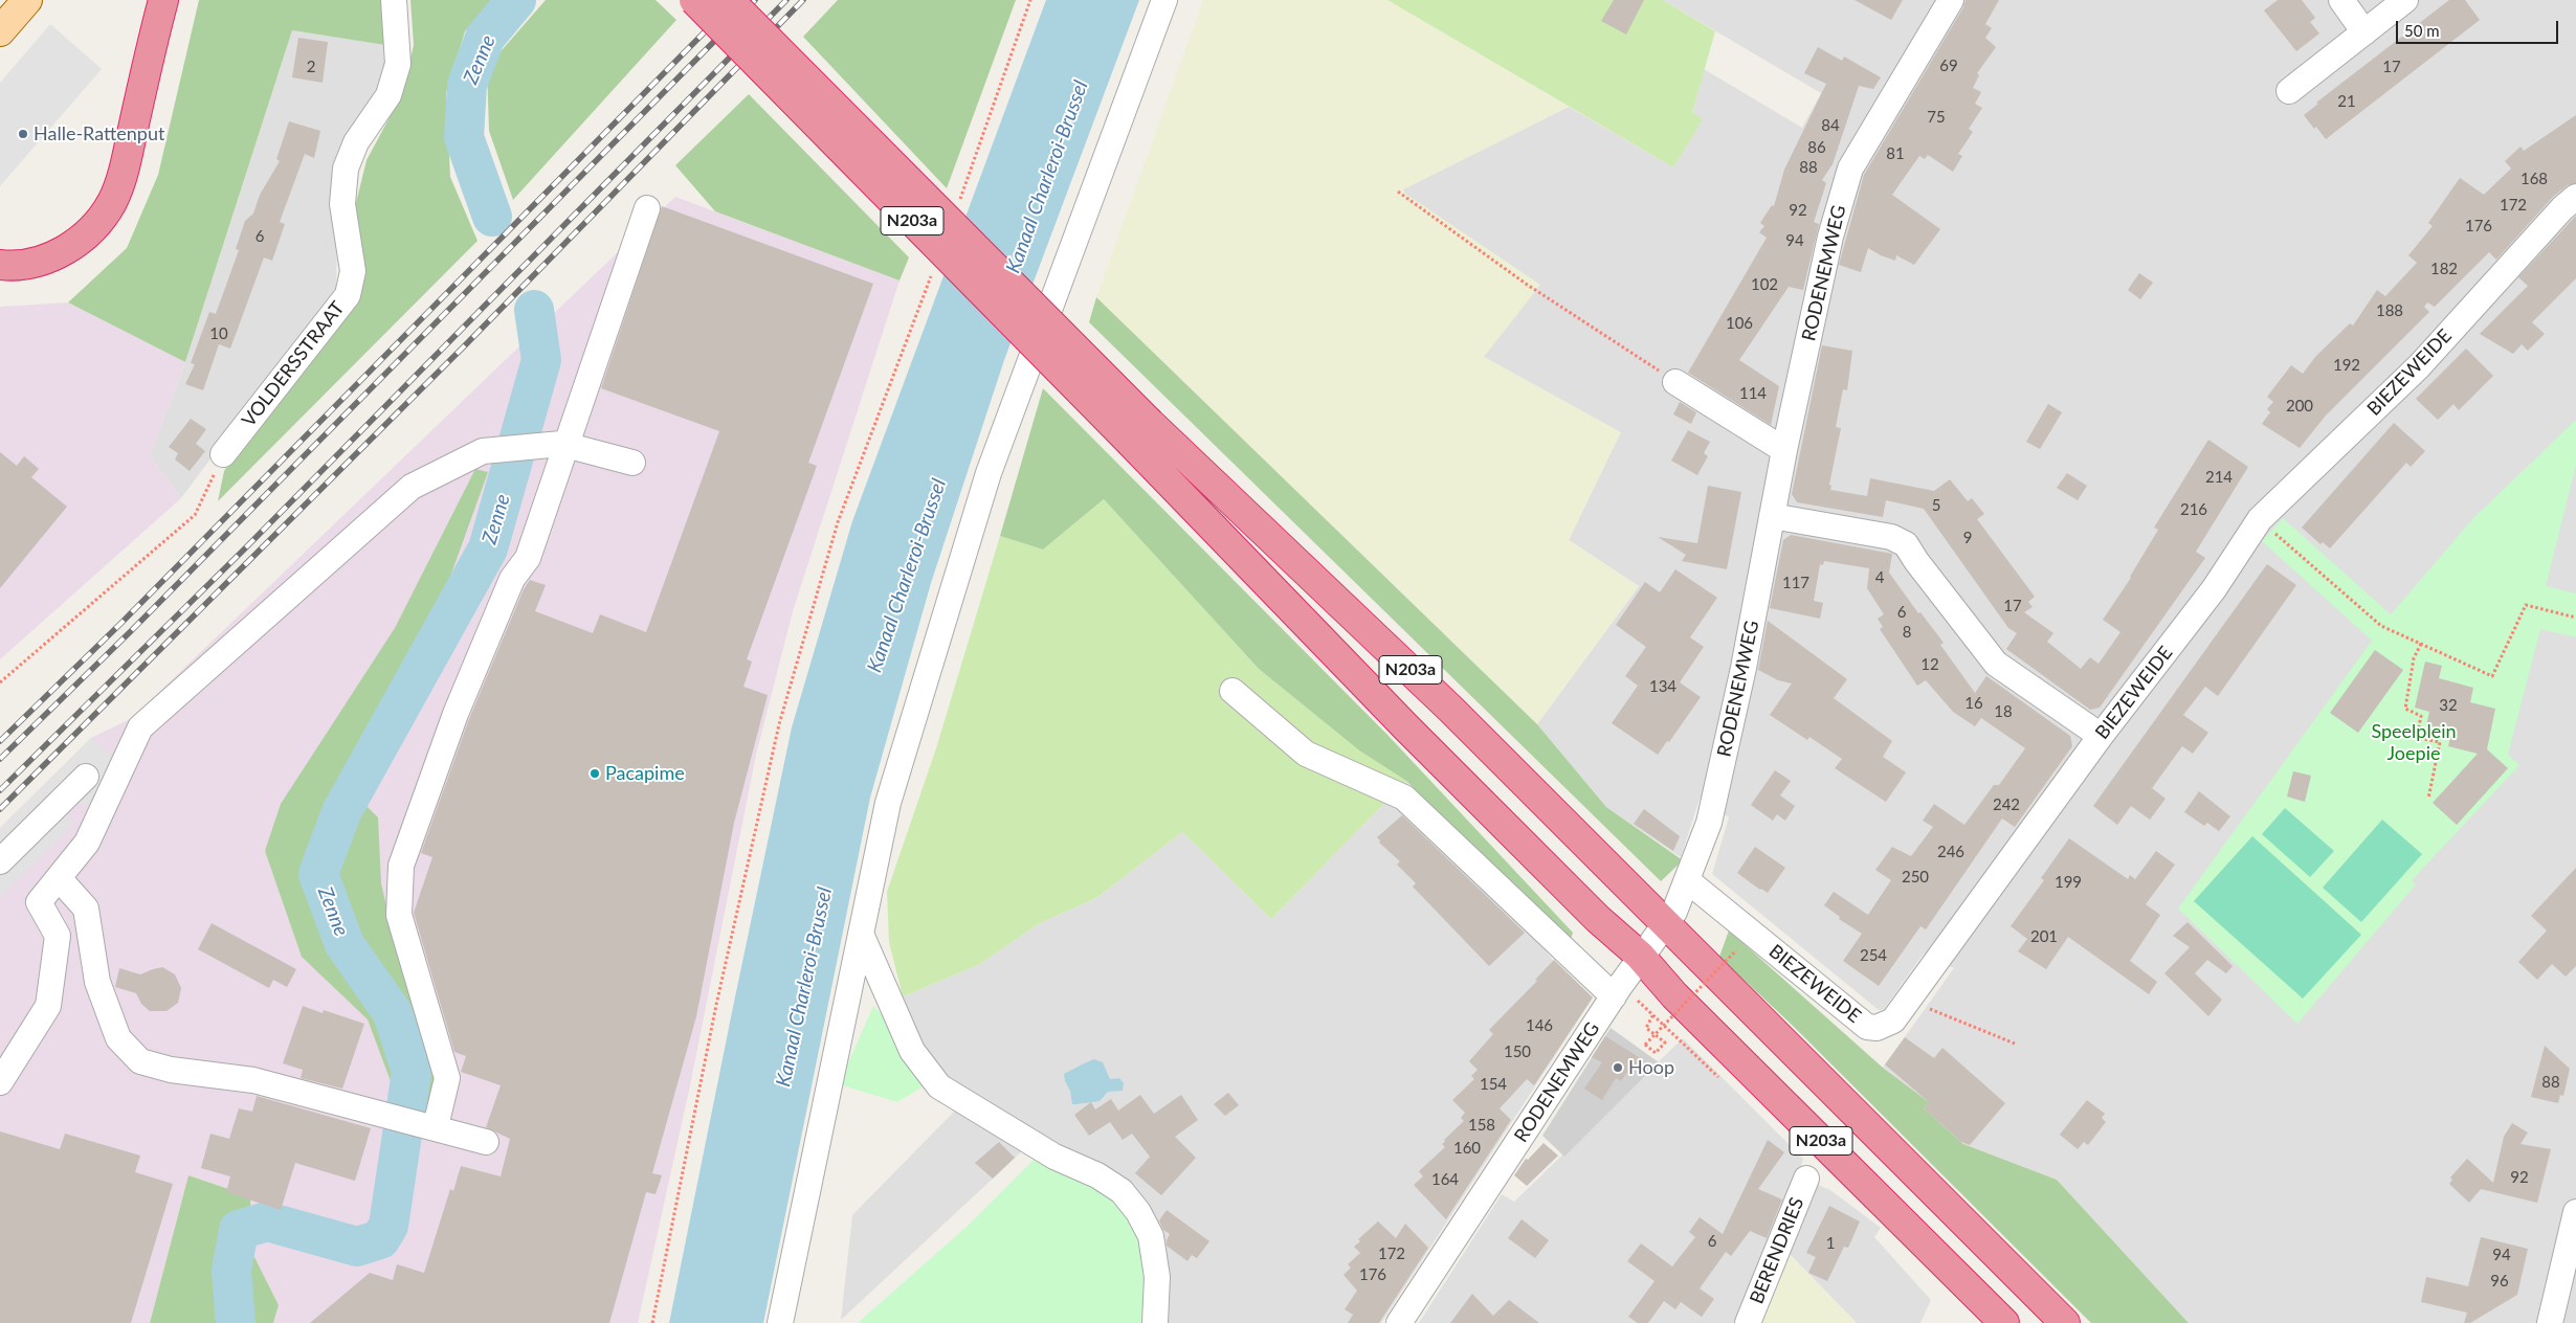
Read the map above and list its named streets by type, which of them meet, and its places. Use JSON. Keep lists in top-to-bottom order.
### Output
{
  "streets": {
    "highway": ["N203a"],
    "street": [
      "RODENEMWEG",
      "VOLDERSSTRAAT",
      "BIEZEWEIDE",
      "BERENDRIES"
    ]
  },
  "crossings": [
    ["N203a", "RODENEMWEG"],
    ["RODENEMWEG", "BIEZEWEIDE"]
  ],
  "water": ["Zenne", "Kanaal Charleroi-Brussel"],
  "parks": ["Speelplein Joepie"],
  "places": ["Halle-Rattenput", "Pacapime", "Hoop"],
  "house_numbers": [
    "69",
    "2",
    "17",
    "21",
    "75",
    "84",
    "86",
    "81",
    "88",
    "168",
    "172",
    "92",
    "176",
    "6",
    "94",
    "182",
    "102",
    "188",
    "106",
    "10",
    "192",
    "114",
    "200",
    "214",
    "5",
    "216",
    "9",
    "4",
    "117",
    "17",
    "6",
    "8",
    "12",
    "134",
    "16",
    "32",
    "18",
    "242",
    "246",
    "250",
    "199",
    "201",
    "254",
    "146",
    "150",
    "88",
    "154",
    "158",
    "160",
    "92",
    "164",
    "6",
    "1",
    "172",
    "94",
    "176",
    "96"
  ],
  "scale_bar": "50 m"
}
